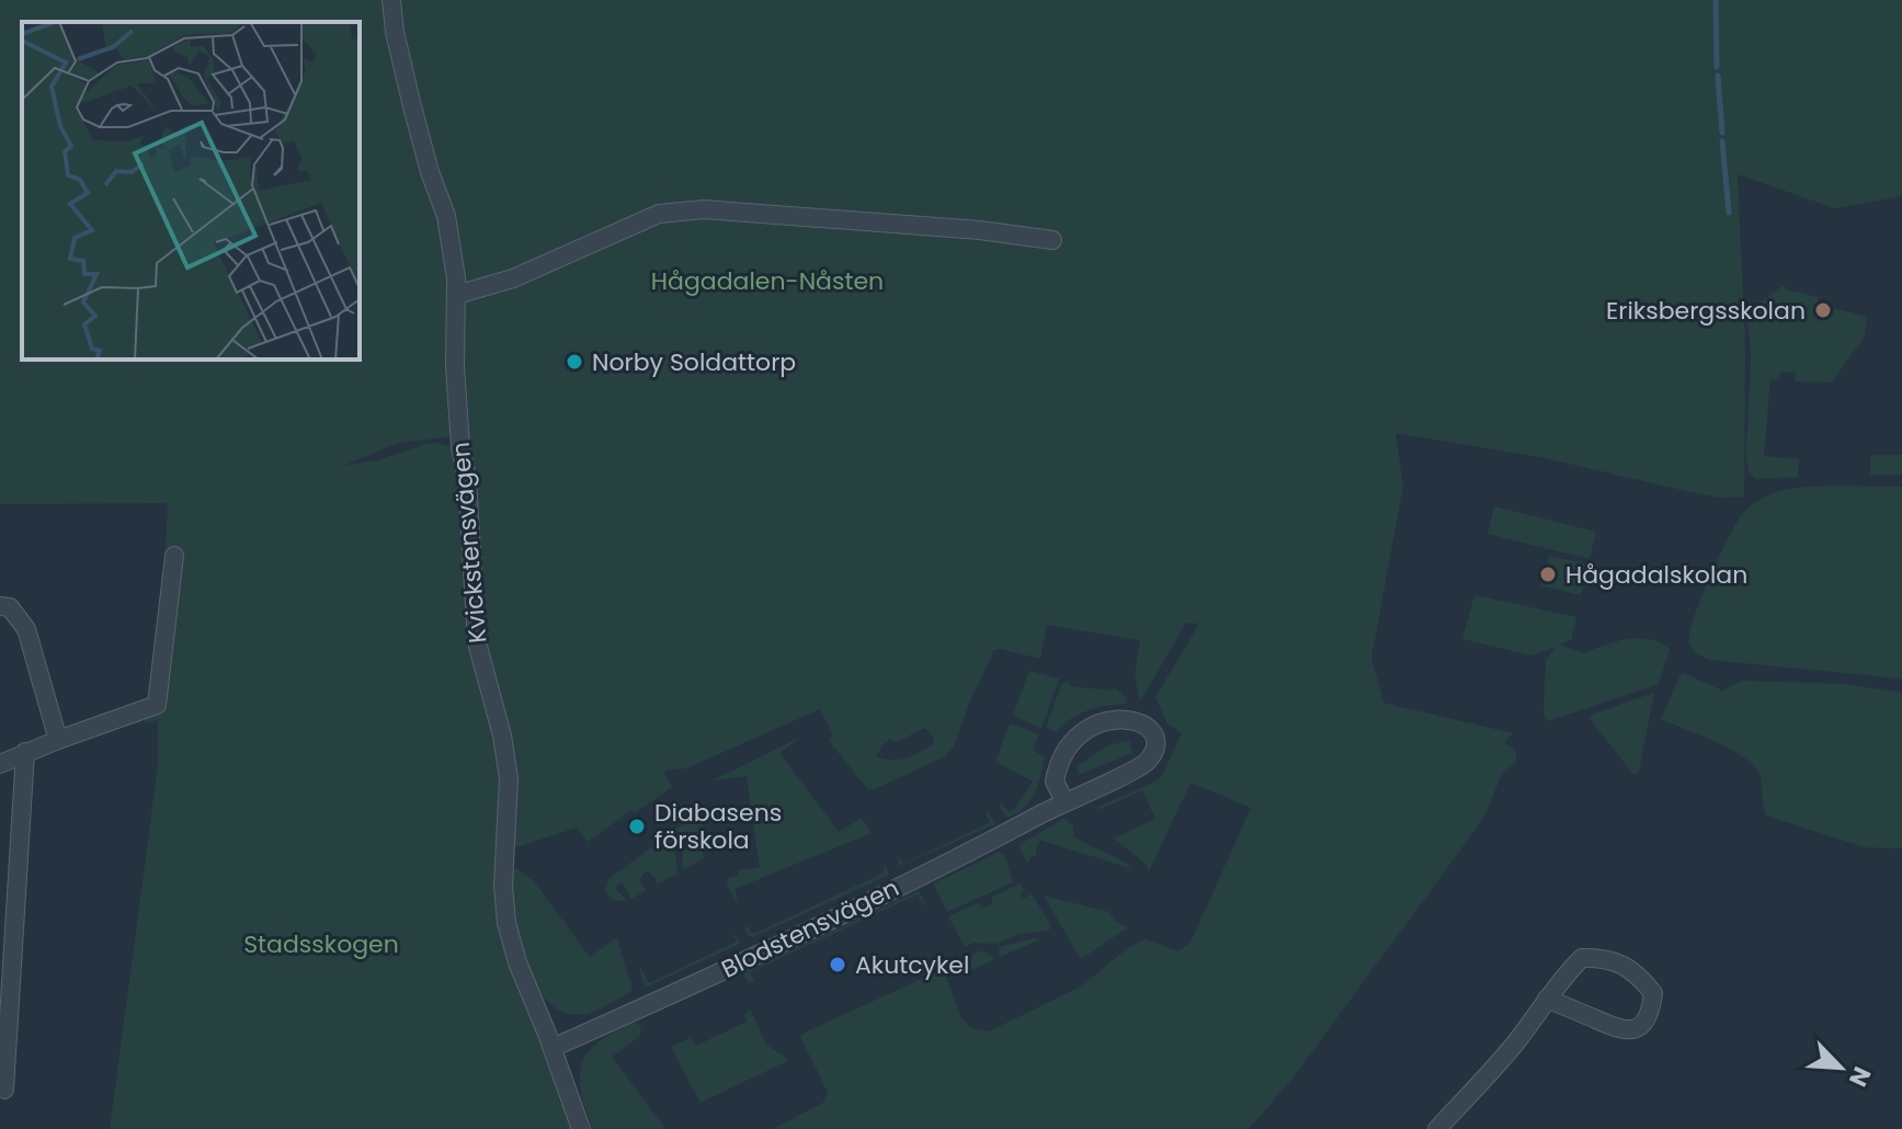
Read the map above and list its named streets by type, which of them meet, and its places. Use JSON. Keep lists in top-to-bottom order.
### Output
{
  "streets": {
    "street": ["Kvickstensvägen", "Blodstensvägen"]
  },
  "crossings": [
    ["Kvickstensvägen", "Blodstensvägen"]
  ],
  "parks": ["Hågadalen-Nåsten", "Stadsskogen"],
  "places": [
    "Eriksbergsskolan",
    "Norby Soldattorp",
    "Hågadalskolan",
    "Diabasens förskola",
    "Akutcykel"
  ],
  "north": "bottom right"
}
